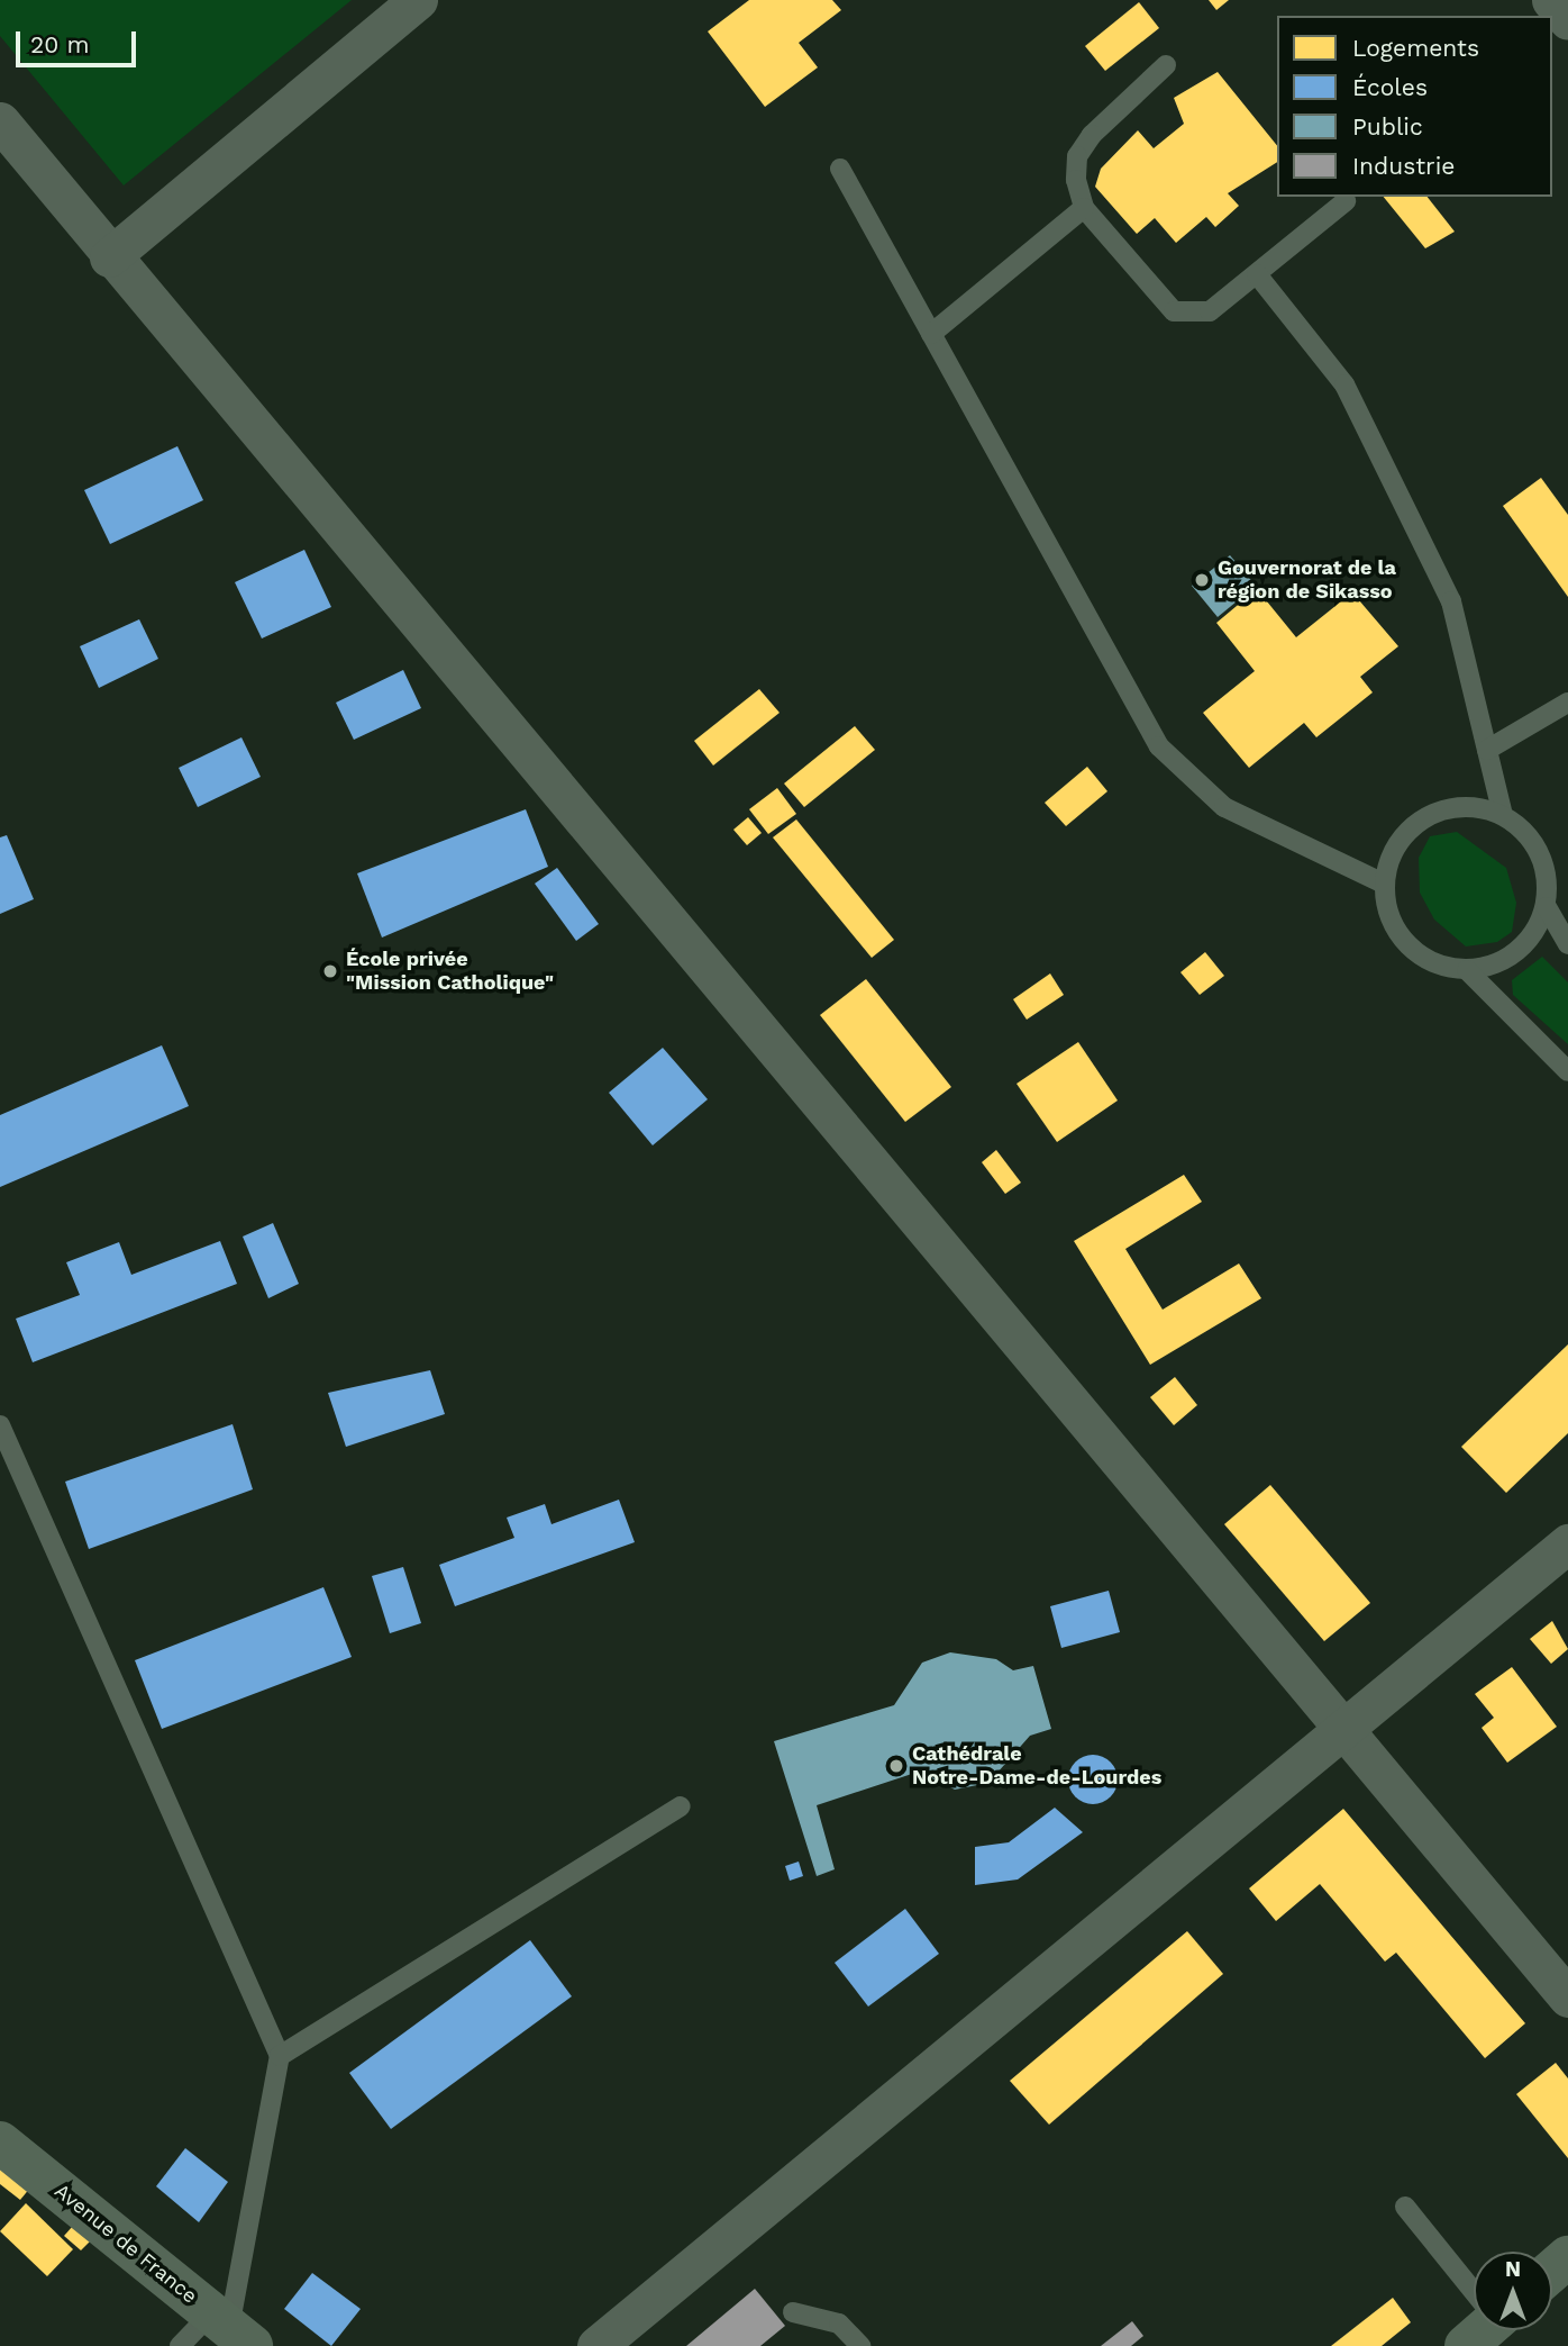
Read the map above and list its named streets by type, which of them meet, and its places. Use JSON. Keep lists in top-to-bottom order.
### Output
{
  "streets": {
    "main road": ["Avenue de France"]
  },
  "places": ["Gouvernorat de la région de Sikasso", "École privée \"Mission Catholique\"", "Cathédrale Notre-Dame-de-Lourdes"],
  "legend": [
    "Logements",
    "Écoles",
    "Public",
    "Industrie"
  ],
  "scale_bar": "20 m",
  "north": "top"
}
